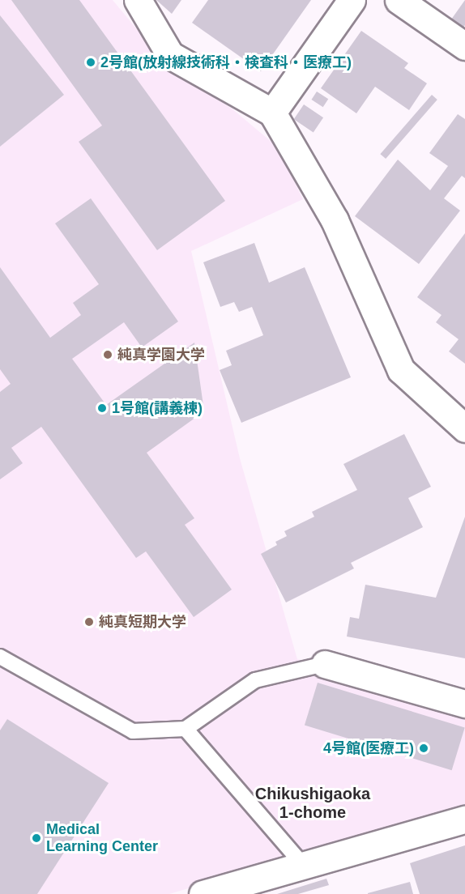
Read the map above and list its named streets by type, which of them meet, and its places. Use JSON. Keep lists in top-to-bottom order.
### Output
{
  "districts": ["Chikushigaoka 1-chome"],
  "places": [
    "2号館(放射線技術科・検査科・医療工)",
    "純真学園大学",
    "1号館(講義棟)",
    "純真短期大学",
    "4号館(医療工)",
    "Medical Learning Center"
  ]
}
